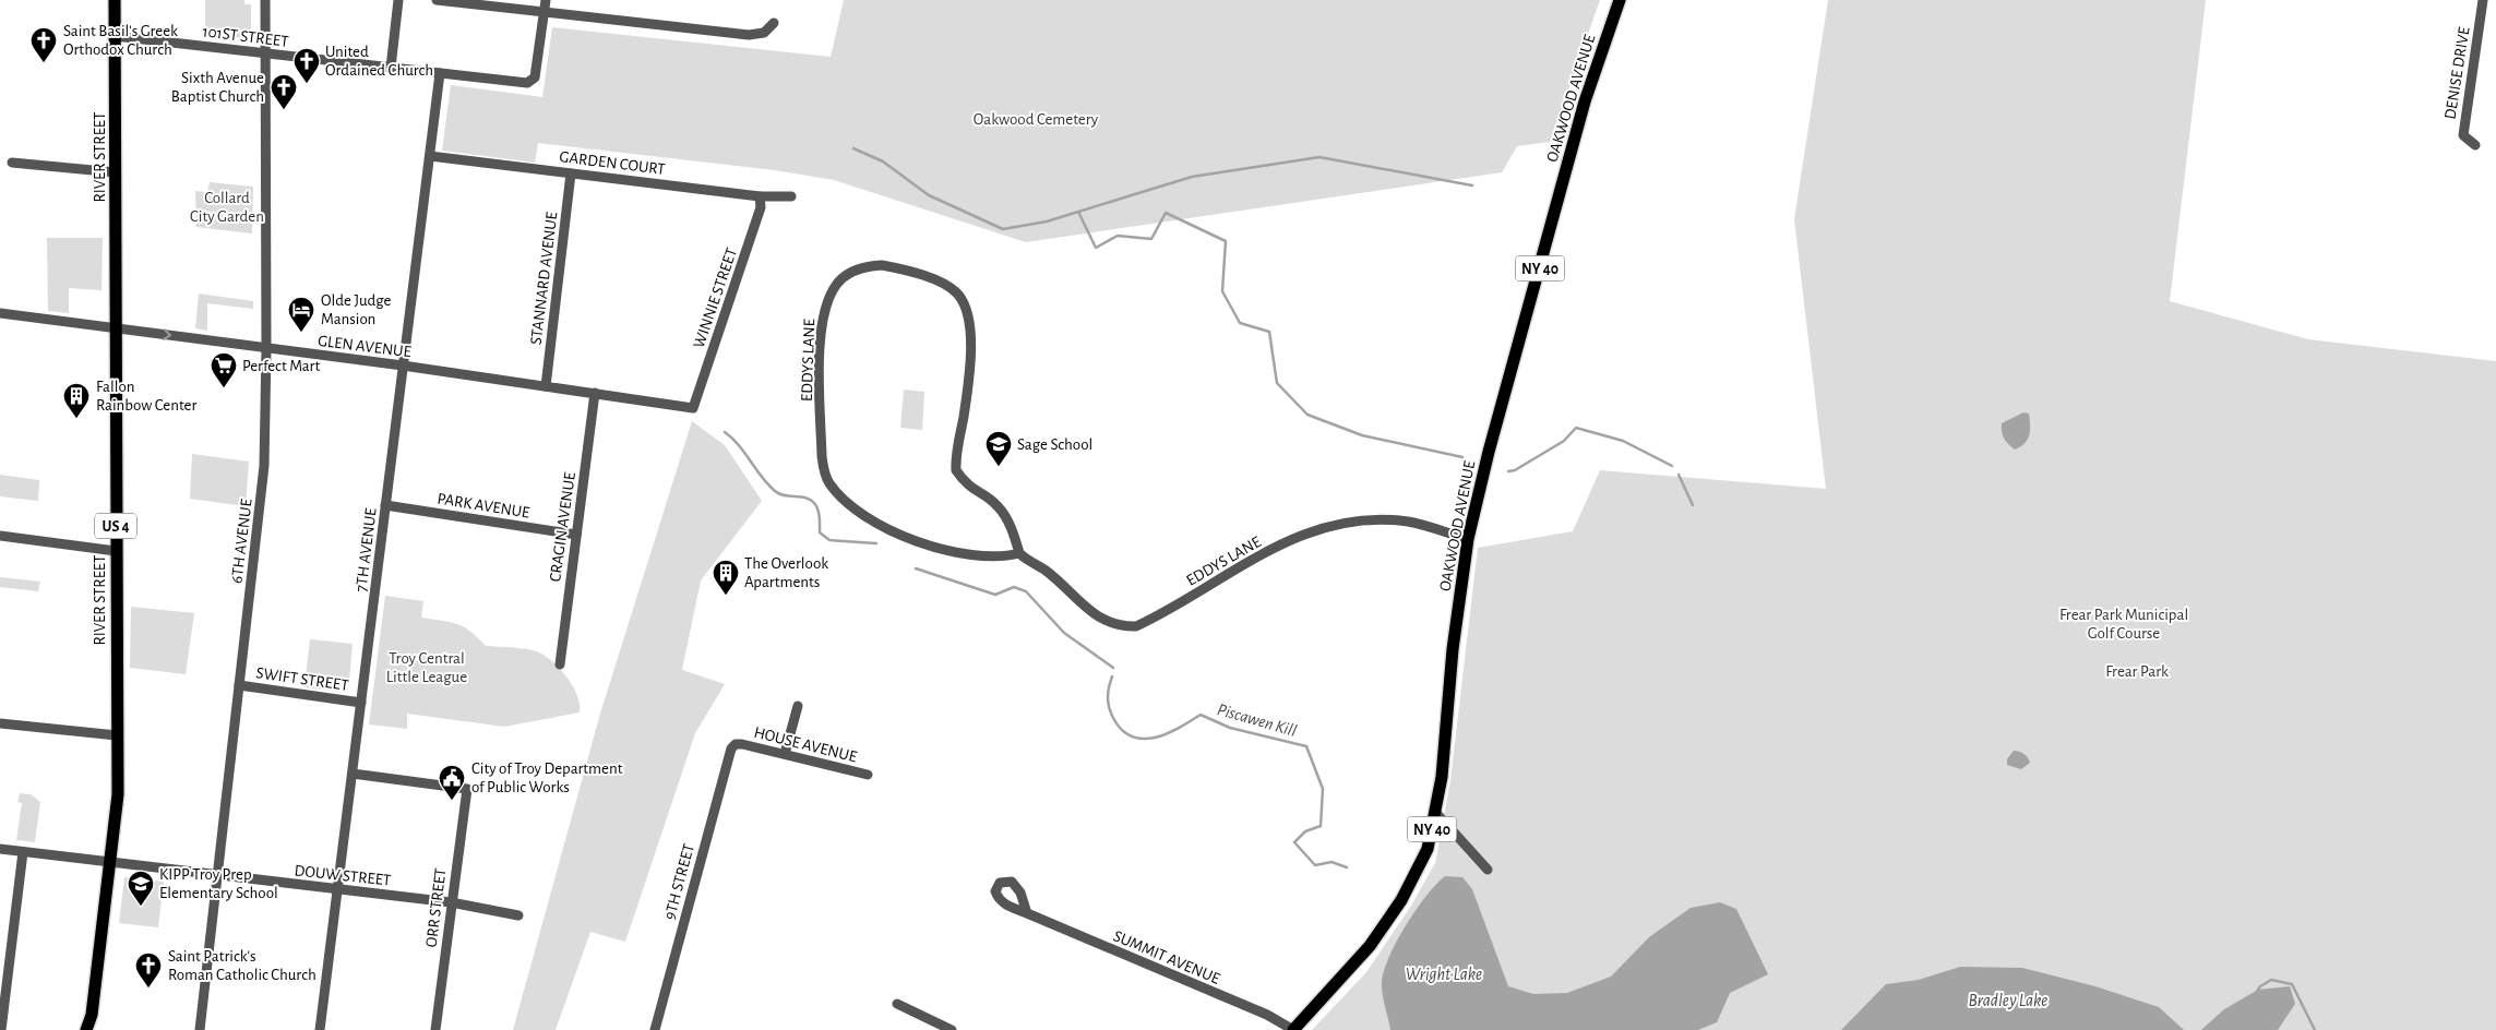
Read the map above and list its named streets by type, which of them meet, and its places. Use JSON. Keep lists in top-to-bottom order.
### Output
{
  "streets": {
    "main road": [
      "OAKWOOD AVENUE",
      "RIVER STREET",
      "NY 40",
      "US 4"
    ],
    "street": [
      "101ST STREET",
      "DENISE DRIVE",
      "GARDEN COURT",
      "STANNARD AVENUE",
      "WINNIE STREET",
      "GLEN AVENUE",
      "EDDYS LANE",
      "PARK AVENUE",
      "CRAGIN AVENUE",
      "6TH AVENUE",
      "7TH AVENUE",
      "SWIFT STREET",
      "HOUSE AVENUE",
      "DOUW STREET",
      "9TH STREET",
      "ORR STREET",
      "SUMMIT AVENUE"
    ]
  },
  "crossings": [
    ["101ST STREET", "RIVER STREET"],
    ["101ST STREET", "US 4"],
    ["101ST STREET", "6TH AVENUE"],
    ["101ST STREET", "7TH AVENUE"],
    ["OAKWOOD AVENUE", "EDDYS LANE"],
    ["OAKWOOD AVENUE", "SUMMIT AVENUE"],
    ["RIVER STREET", "GLEN AVENUE"],
    ["RIVER STREET", "US 4"],
    ["RIVER STREET", "DOUW STREET"],
    ["GARDEN COURT", "STANNARD AVENUE"],
    ["GARDEN COURT", "WINNIE STREET"],
    ["GARDEN COURT", "7TH AVENUE"],
    ["STANNARD AVENUE", "GLEN AVENUE"],
    ["WINNIE STREET", "GLEN AVENUE"],
    ["GLEN AVENUE", "CRAGIN AVENUE"],
    ["GLEN AVENUE", "6TH AVENUE"],
    ["GLEN AVENUE", "7TH AVENUE"],
    ["PARK AVENUE", "CRAGIN AVENUE"],
    ["PARK AVENUE", "7TH AVENUE"],
    ["6TH AVENUE", "SWIFT STREET"],
    ["6TH AVENUE", "DOUW STREET"],
    ["7TH AVENUE", "SWIFT STREET"],
    ["7TH AVENUE", "DOUW STREET"],
    ["7TH AVENUE", "ORR STREET"],
    ["HOUSE AVENUE", "9TH STREET"],
    ["DOUW STREET", "ORR STREET"]
  ],
  "water": ["Piscawen Kill", "Wright Lake", "Bradley Lake"],
  "parks": [
    "Oakwood Cemetery",
    "Collard City Garden",
    "Frear Park Municipal Golf Course",
    "Troy Central Little League",
    "Frear Park"
  ],
  "places": {
    "church": [
      "Saint Basil's Greek Orthodox Church",
      "United Ordained Church",
      "Sixth Avenue Baptist Church",
      "Saint Patrick's Roman Catholic Church"
    ],
    "hotel": ["Olde Judge Mansion"],
    "supermarket": ["Perfect Mart"],
    "building": ["Fallon Rainbow Center", "The Overlook Apartments"],
    "school or university": ["Sage School", "KIPP Troy Prep Elementary School"],
    "public building": ["City of Troy Department of Public Works"]
  }
}
